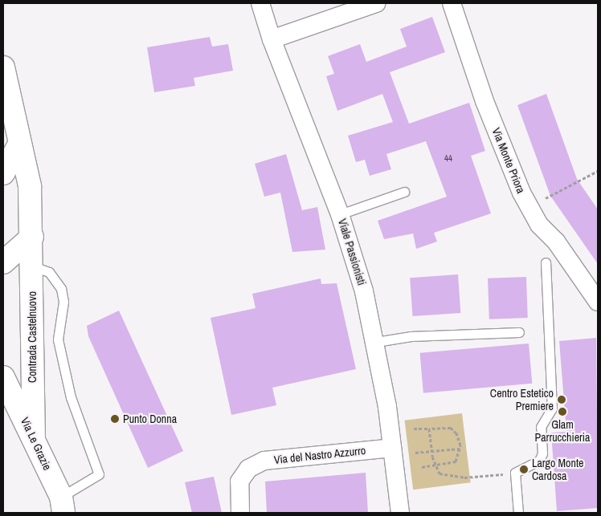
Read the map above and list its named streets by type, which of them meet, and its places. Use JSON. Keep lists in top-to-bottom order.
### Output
{
  "streets": {
    "main road": ["Contrada Castelnuovo", "Via Le Grazie"],
    "street": ["Via Monte Priora", "Viale Passionisti", "Via del Nastro Azzurro"]
  },
  "crossings": [
    ["Viale Passionisti", "Via del Nastro Azzurro"],
    ["Contrada Castelnuovo", "Via Le Grazie"]
  ],
  "places": [
    "Centro Estetico Premiere",
    "Glam Parrucchieria",
    "Punto Donna",
    "Largo Monte Cardosa"
  ],
  "house_numbers": ["44"]
}
